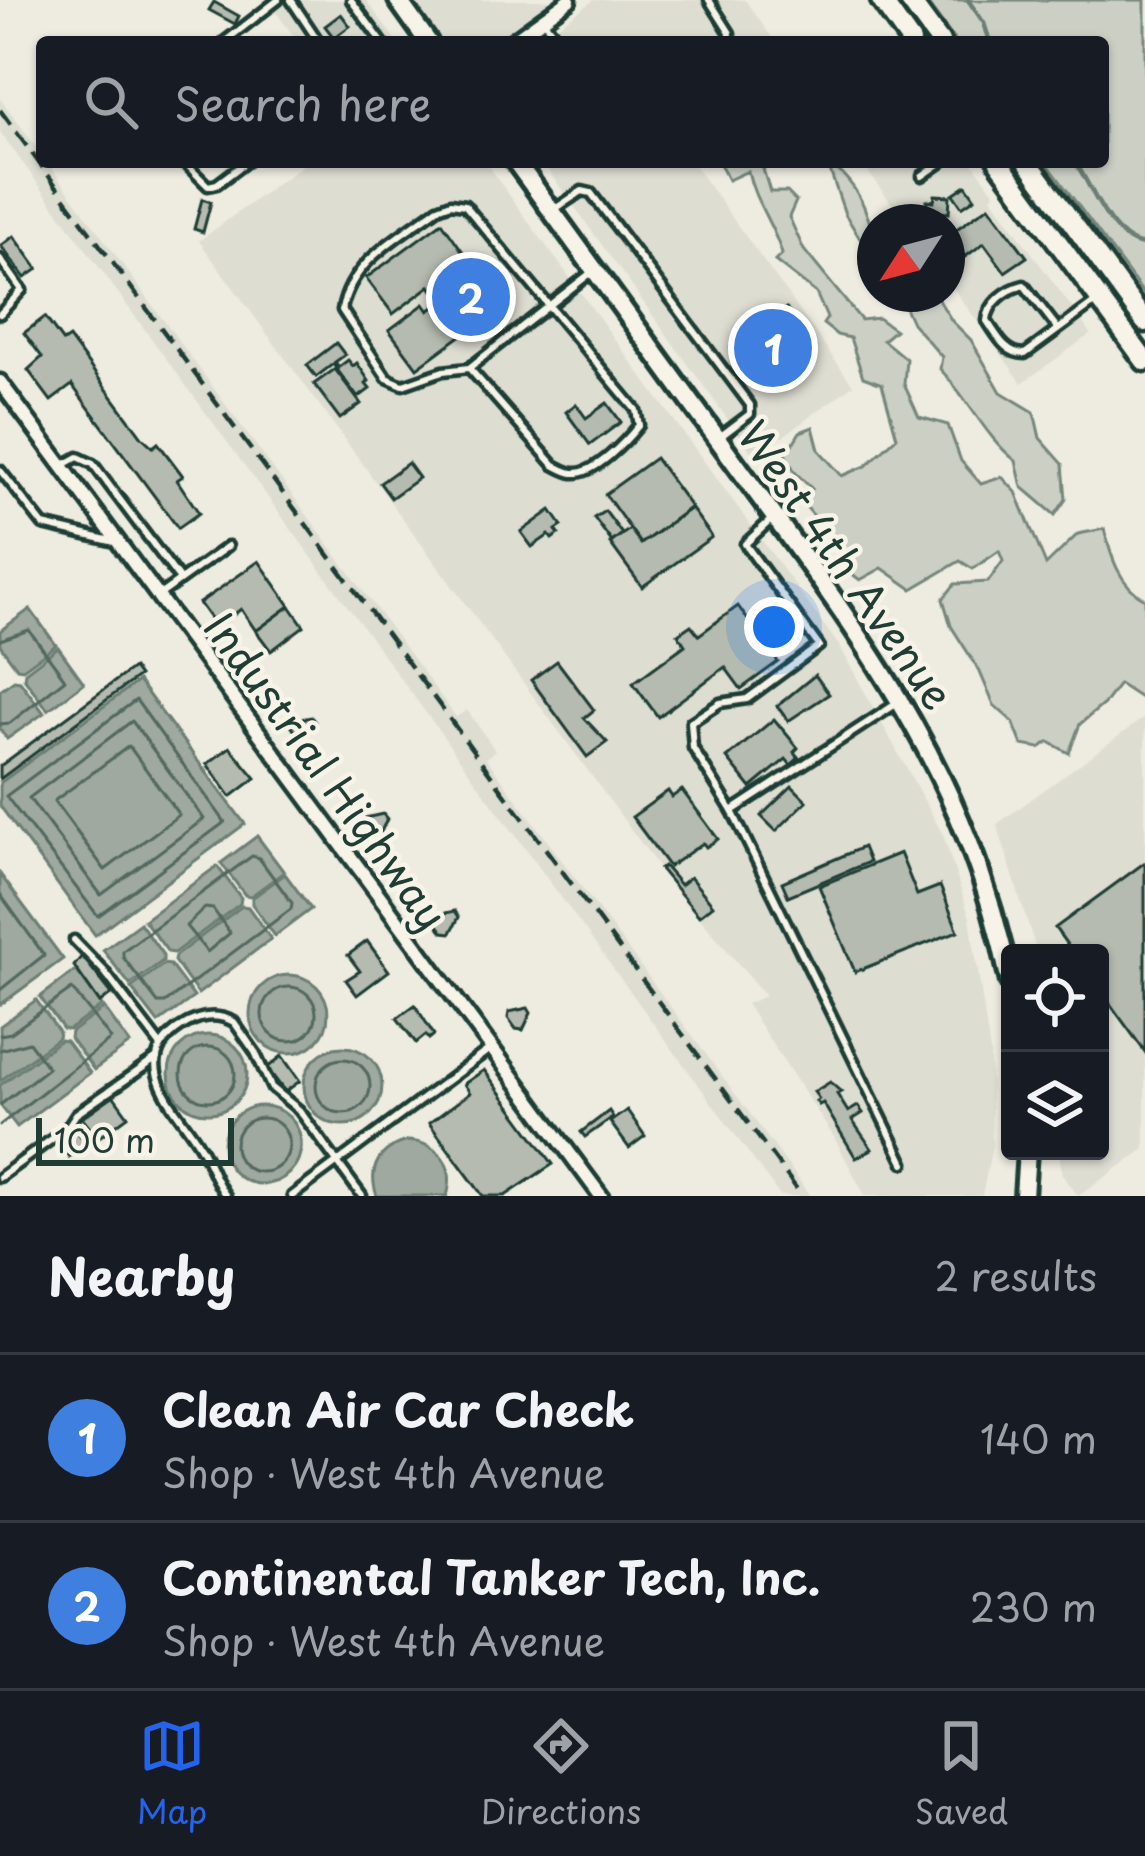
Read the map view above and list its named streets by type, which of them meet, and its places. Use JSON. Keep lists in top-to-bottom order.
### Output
{
  "streets": {
    "main road": ["West 4th Avenue"],
    "street": ["Industrial Highway"]
  },
  "scale_bar": "100 m",
  "north": "bottom left",
  "page": {
    "search": "Search here",
    "pins": ["2", "1"],
    "scale": "100 m",
    "heading": ["Nearby", "2 results"],
    "list": [
      {
        "mark": "1",
        "name": "Clean Air Car Check",
        "note": "Shop · West 4th Avenue",
        "value": "140 m"
      },
      {
        "mark": "2",
        "name": "Continental Tanker Tech, Inc.",
        "note": "Shop · West 4th Avenue",
        "value": "230 m"
      }
    ],
    "nav": ["Map", "Directions", "Saved"]
  }
}
